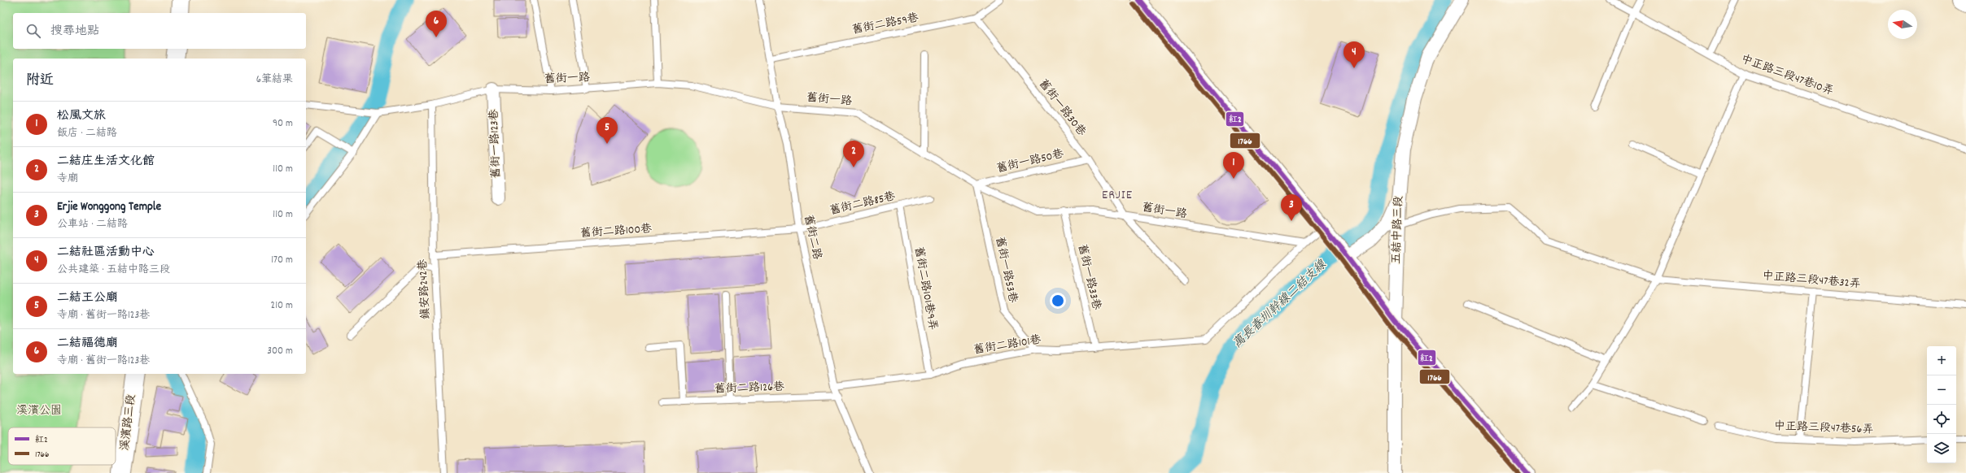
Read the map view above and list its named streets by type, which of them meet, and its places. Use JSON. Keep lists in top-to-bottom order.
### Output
{
  "streets": {
    "street": ["舊街一路123巷", "五結中路三段", "溪濱路三段"],
    "lane": [
      "舊街二路59巷",
      "中正路三段47巷10弄",
      "舊街一路",
      "舊街一路30巷",
      "舊街一路50巷",
      "舊街二路85巷",
      "舊街二路100巷",
      "舊街二路",
      "舊街一路53巷",
      "舊街一路33巷",
      "中正路三段47巷32弄",
      "舊街二路101巷9弄",
      "鎮安路242巷",
      "舊街二路101巷",
      "舊街二路126巷",
      "中正路三段47巷56弄"
    ]
  },
  "crossings": [
    ["舊街二路59巷", "舊街一路30巷"],
    ["舊街二路59巷", "舊街二路"],
    ["舊街一路", "舊街一路30巷"],
    ["舊街一路", "舊街一路123巷"],
    ["舊街一路", "舊街一路50巷"],
    ["舊街一路", "舊街二路"],
    ["舊街一路", "舊街一路53巷"],
    ["舊街一路", "舊街一路33巷"],
    ["舊街一路", "鎮安路242巷"],
    ["舊街一路", "舊街二路101巷"],
    ["舊街一路30巷", "舊街一路50巷"],
    ["舊街一路50巷", "舊街一路53巷"],
    ["舊街二路85巷", "舊街二路100巷"],
    ["舊街二路85巷", "舊街二路"],
    ["舊街二路85巷", "舊街二路101巷9弄"],
    ["五結中路三段", "中正路三段47巷32弄"],
    ["舊街二路100巷", "舊街二路"],
    ["舊街二路100巷", "鎮安路242巷"],
    ["舊街二路", "舊街二路101巷"],
    ["舊街二路", "舊街二路126巷"],
    ["舊街一路53巷", "舊街二路101巷"],
    ["舊街一路33巷", "舊街二路101巷"],
    ["舊街二路101巷9弄", "舊街二路101巷"]
  ],
  "districts": ["ERJIE"],
  "water": ["萬長春圳幹線二結支線"],
  "parks": ["溪濱公園"],
  "lines": ["transit line 紅2", "transit line 1766"],
  "legend": ["紅2", "1766"],
  "north": "left",
  "page": {
    "pins": [
      "6",
      "4",
      "5",
      "2",
      "1",
      "3"
    ],
    "search": "搜尋地點",
    "heading": ["附近", "6筆結果"],
    "list": [
      {
        "mark": "1",
        "name": "松風文旅",
        "note": "飯店 · 二結路",
        "value": "90 m"
      },
      {
        "mark": "2",
        "name": "二結庄生活文化館",
        "note": "寺廟",
        "value": "110 m"
      },
      {
        "mark": "3",
        "name": "Erjie Wonggong Temple",
        "note": "公車站 · 二結路",
        "value": "110 m"
      },
      {
        "mark": "4",
        "name": "二結社區活動中心",
        "note": "公共建築 · 五結中路三段",
        "value": "170 m"
      },
      {
        "mark": "5",
        "name": "二結王公廟",
        "note": "寺廟 · 舊街一路123巷",
        "value": "210 m"
      },
      {
        "mark": "6",
        "name": "二結福德廟",
        "note": "寺廟 · 舊街一路123巷",
        "value": "300 m"
      }
    ],
    "map_buttons": ["+", "−"]
  }
}
